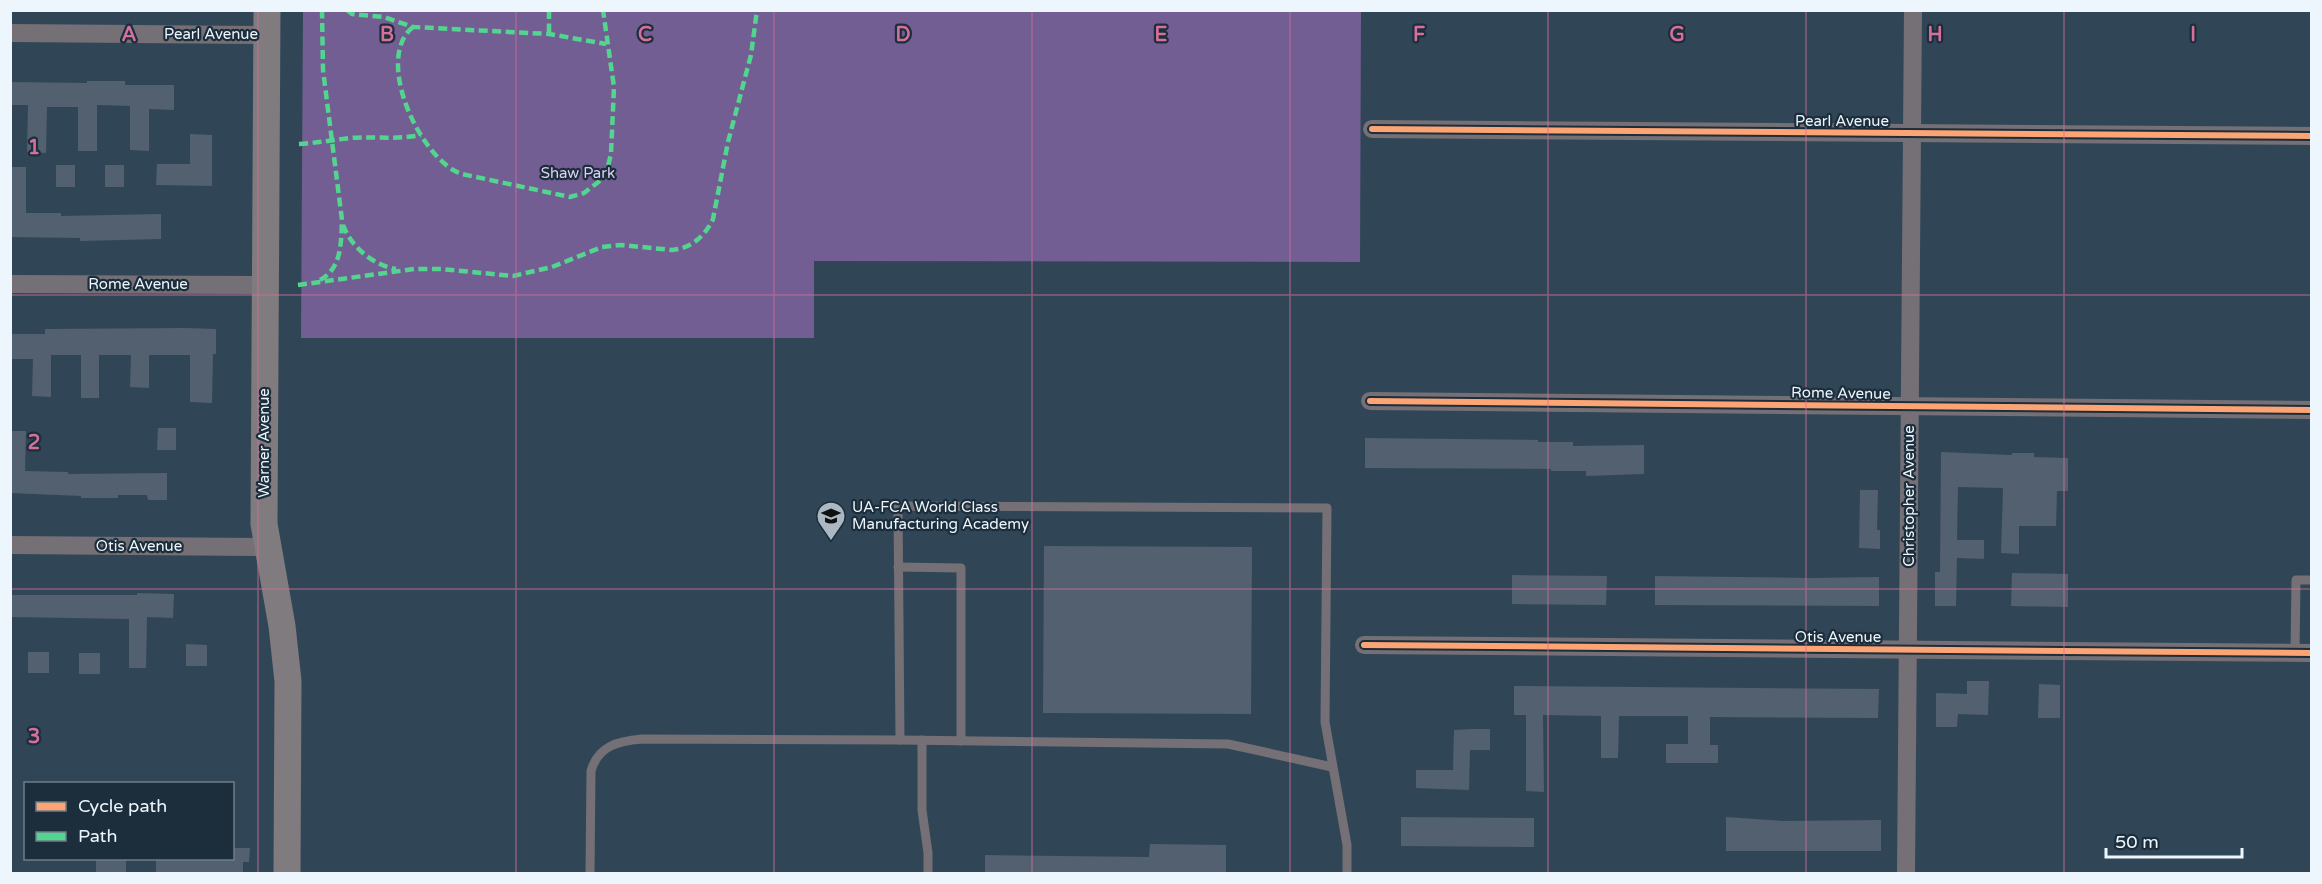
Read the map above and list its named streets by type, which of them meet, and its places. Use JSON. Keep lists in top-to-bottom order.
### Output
{
  "streets": {
    "street": [
      "Pearl Avenue",
      "Rome Avenue",
      "Warner Avenue",
      "Christopher Avenue",
      "Otis Avenue"
    ]
  },
  "crossings": [
    ["Pearl Avenue", "Warner Avenue"],
    ["Pearl Avenue", "Christopher Avenue"],
    ["Rome Avenue", "Warner Avenue"],
    ["Rome Avenue", "Christopher Avenue"],
    ["Warner Avenue", "Otis Avenue"],
    ["Christopher Avenue", "Otis Avenue"]
  ],
  "parks": ["Shaw Park"],
  "places": {
    "school or university": ["UA-FCA World Class Manufacturing Academy"]
  },
  "legend": ["Cycle path", "Path"],
  "scale_bar": "50 m",
  "grid": {
    "columns": [
      "A",
      "B",
      "C",
      "D",
      "E",
      "F",
      "G",
      "H",
      "I"
    ],
    "rows": ["1", "2", "3"]
  }
}
